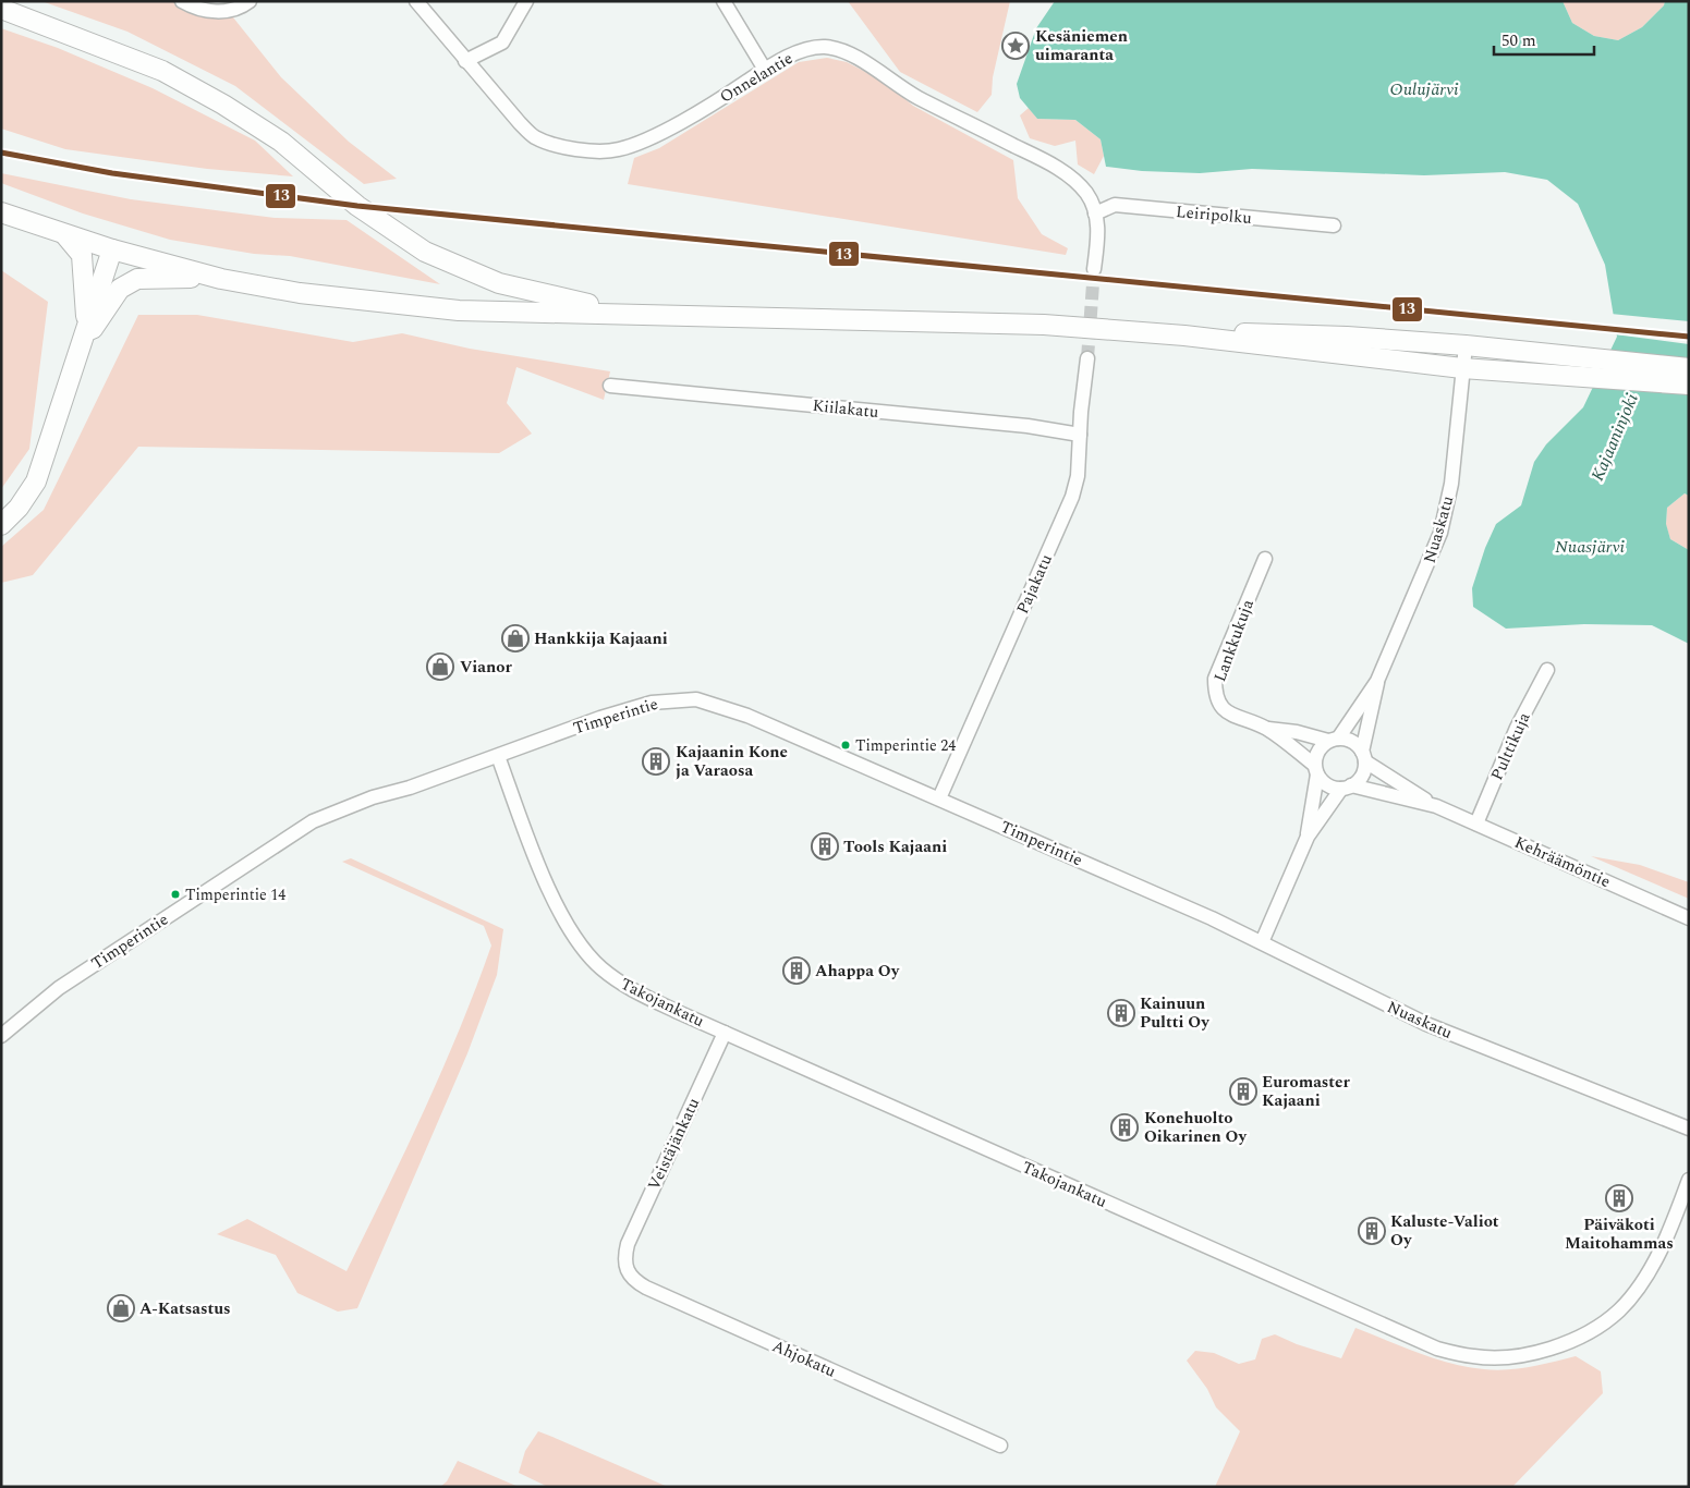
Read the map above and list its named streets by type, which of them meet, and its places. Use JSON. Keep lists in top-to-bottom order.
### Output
{
  "streets": {
    "street": [
      "Onnelantie",
      "Leiripolku",
      "Kiilakatu",
      "Nuaskatu",
      "Pajakatu",
      "Lankkukuja",
      "Timperintie",
      "Pulttikuja",
      "Kehräämöntie",
      "Takojankatu",
      "Veistäjänkatu",
      "Ahjokatu"
    ]
  },
  "crossings": [
    ["Onnelantie", "Leiripolku"],
    ["Kiilakatu", "Pajakatu"],
    ["Nuaskatu", "Lankkukuja"],
    ["Nuaskatu", "Timperintie"],
    ["Nuaskatu", "Kehräämöntie"],
    ["Pajakatu", "Timperintie"],
    ["Lankkukuja", "Kehräämöntie"],
    ["Timperintie", "Takojankatu"],
    ["Pulttikuja", "Kehräämöntie"],
    ["Takojankatu", "Veistäjänkatu"],
    ["Veistäjänkatu", "Ahjokatu"]
  ],
  "water": ["Oulujärvi", "Kajaaninjoki", "Nuasjärvi"],
  "places": {
    "place": ["Kesäniemen uimaranta"],
    "shop": ["Hankkija Kajaani", "Vianor", "A-Katsastus"],
    "other": ["Timperintie 24", "Timperintie 14"],
    "building": [
      "Kajaanin Kone ja Varaosa",
      "Tools Kajaani",
      "Ahappa Oy",
      "Kainuun Pultti Oy",
      "Euromaster Kajaani",
      "Konehuolto Oikarinen Oy",
      "Päiväkoti Maitohammas",
      "Kaluste-Valiot Oy"
    ]
  },
  "lines": ["transit line 13"],
  "scale_bar": "50 m"
}
